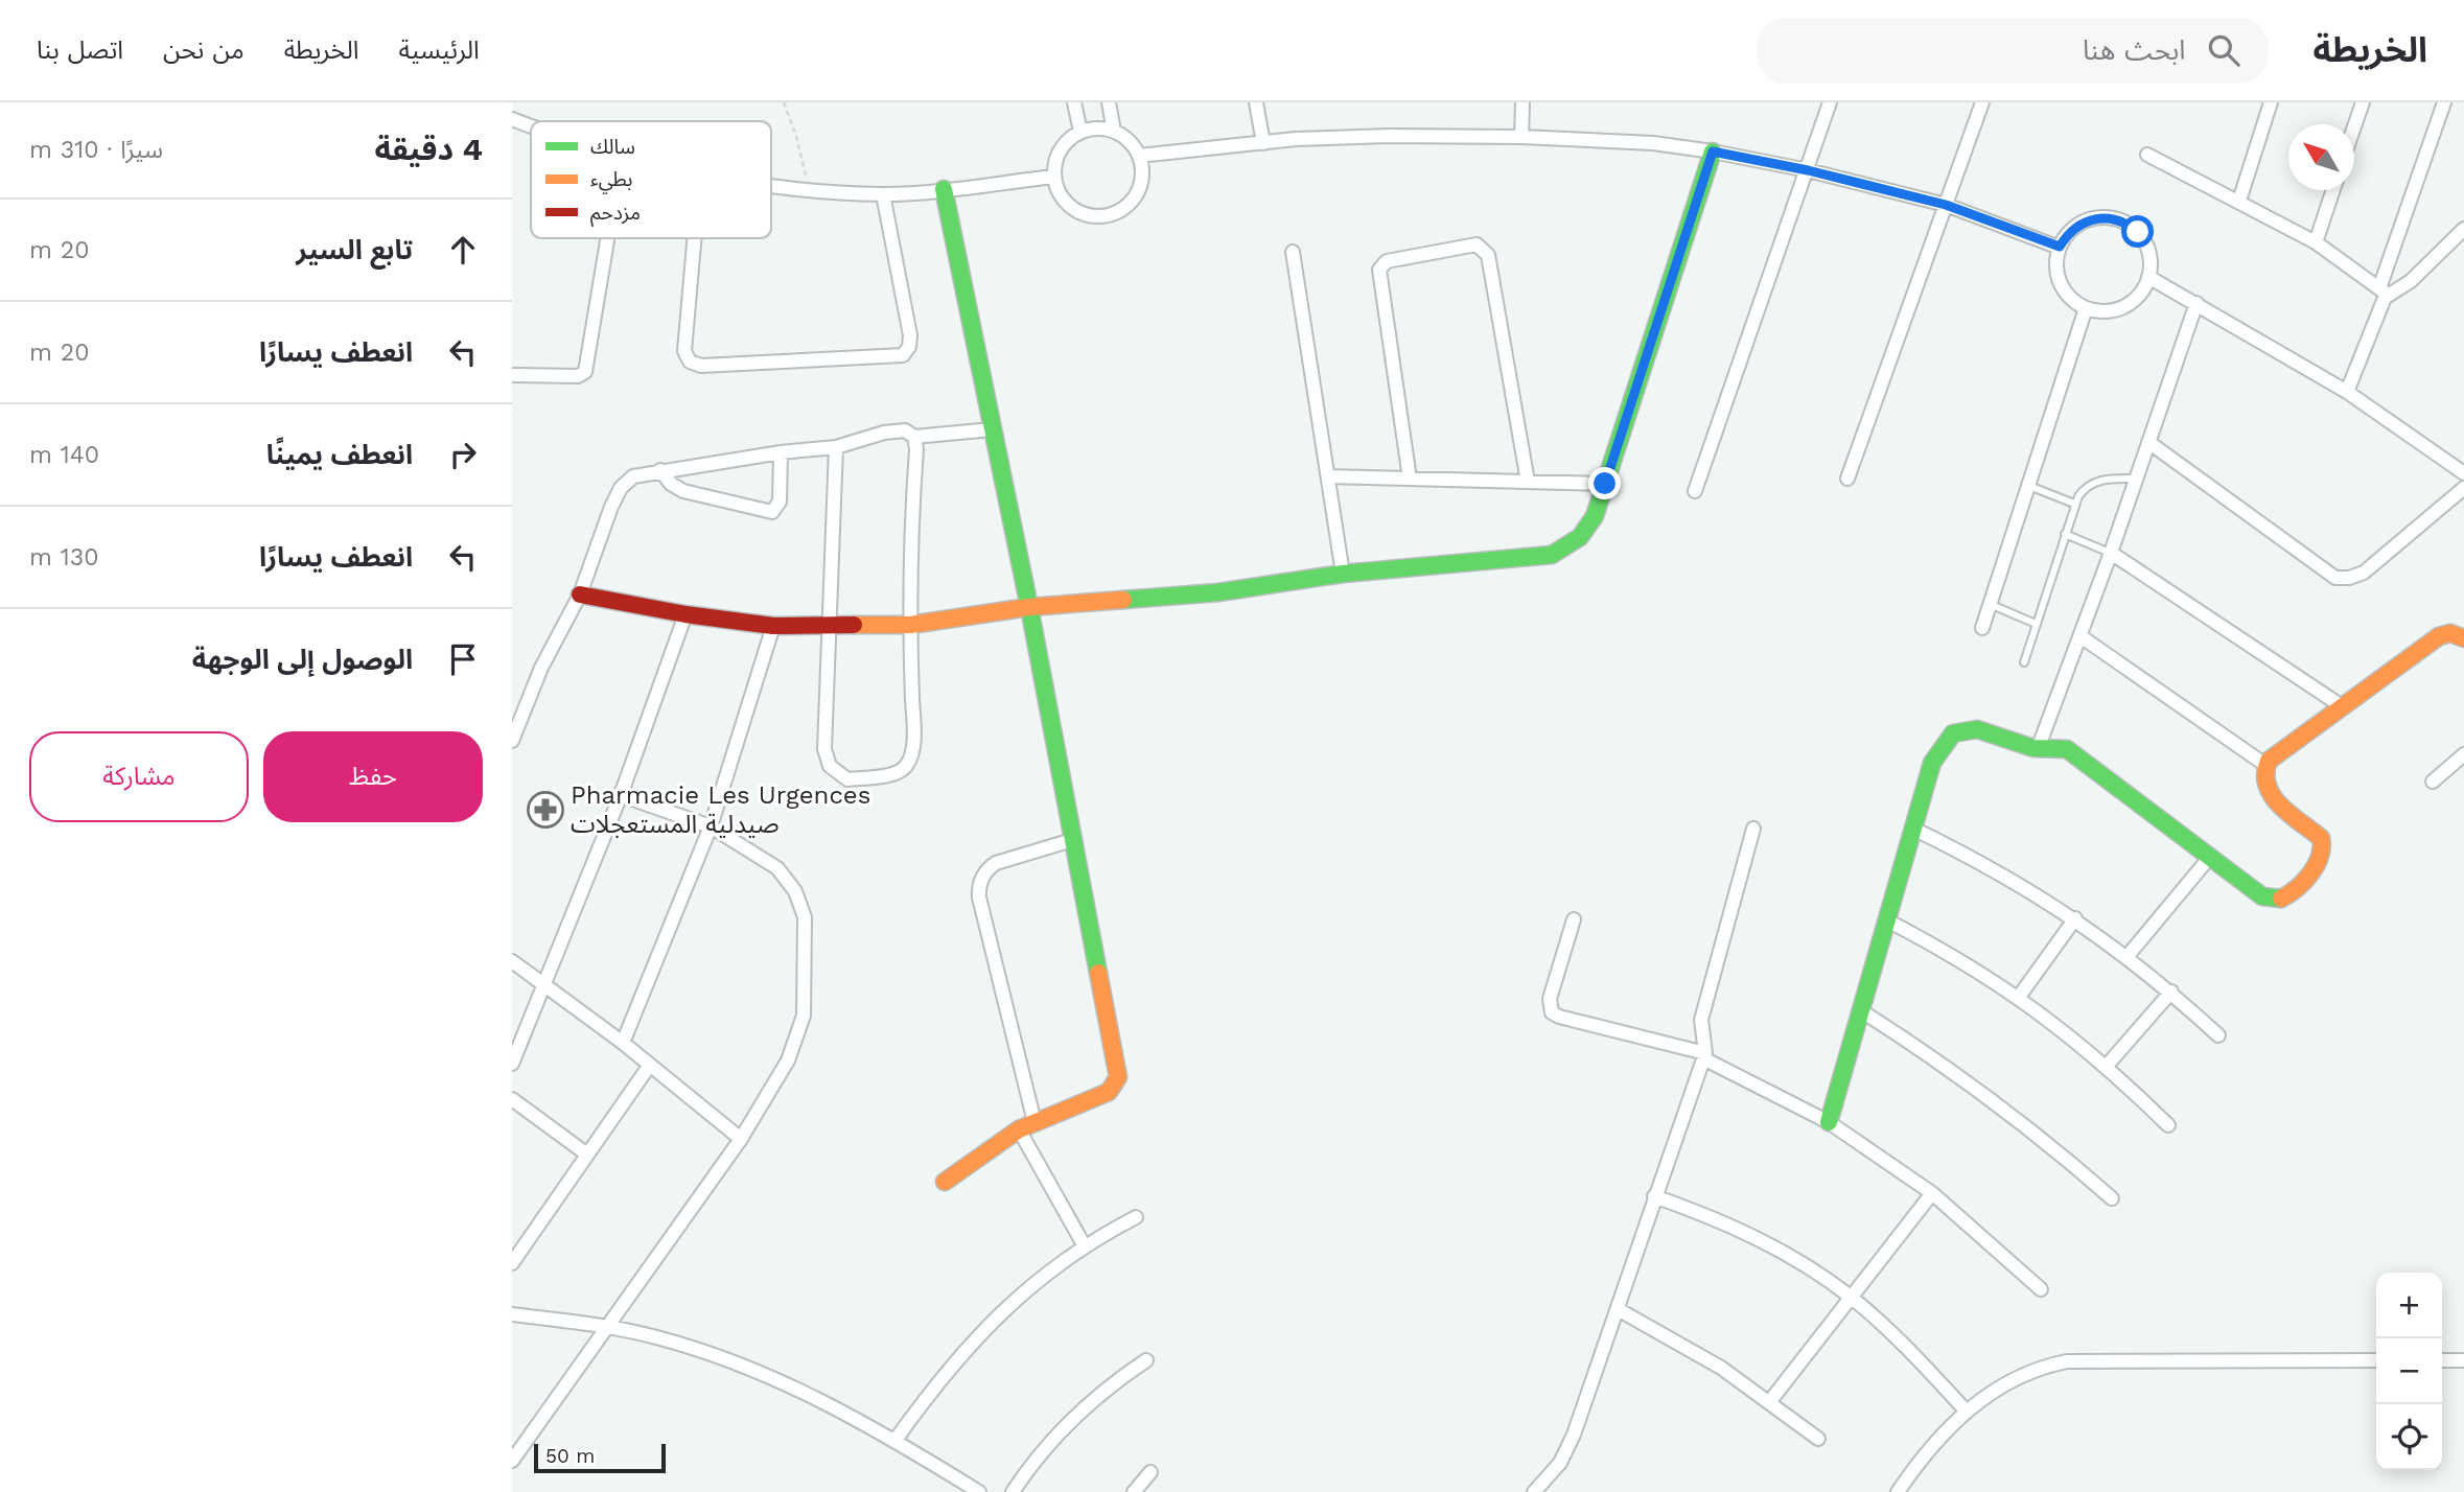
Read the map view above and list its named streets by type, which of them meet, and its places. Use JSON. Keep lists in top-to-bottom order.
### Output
{
  "places": {
    "pharmacy": ["Pharmacie Les Urgences صيدلية المستعجلات"]
  },
  "legend": ["سالك", "بطيء", "مزدحم"],
  "scale_bar": "50 m",
  "north": "top left",
  "page": {
    "header": "الخريطة",
    "search": "ابحث هنا",
    "nav": [
      "الرئيسية",
      "الخريطة",
      "من نحن",
      "اتصل بنا"
    ],
    "heading": ["4 دقيقة", "سيرًا · 310 m"],
    "list": [
      ["تابع السير", "20 m"],
      ["انعطف يسارًا", "20 m"],
      ["انعطف يمينًا", "140 m"],
      ["انعطف يسارًا", "130 m"],
      "الوصول إلى الوجهة"
    ],
    "buttons": ["حفظ", "مشاركة"],
    "map_buttons": ["+", "−"],
    "scale": "50 m"
  }
}
